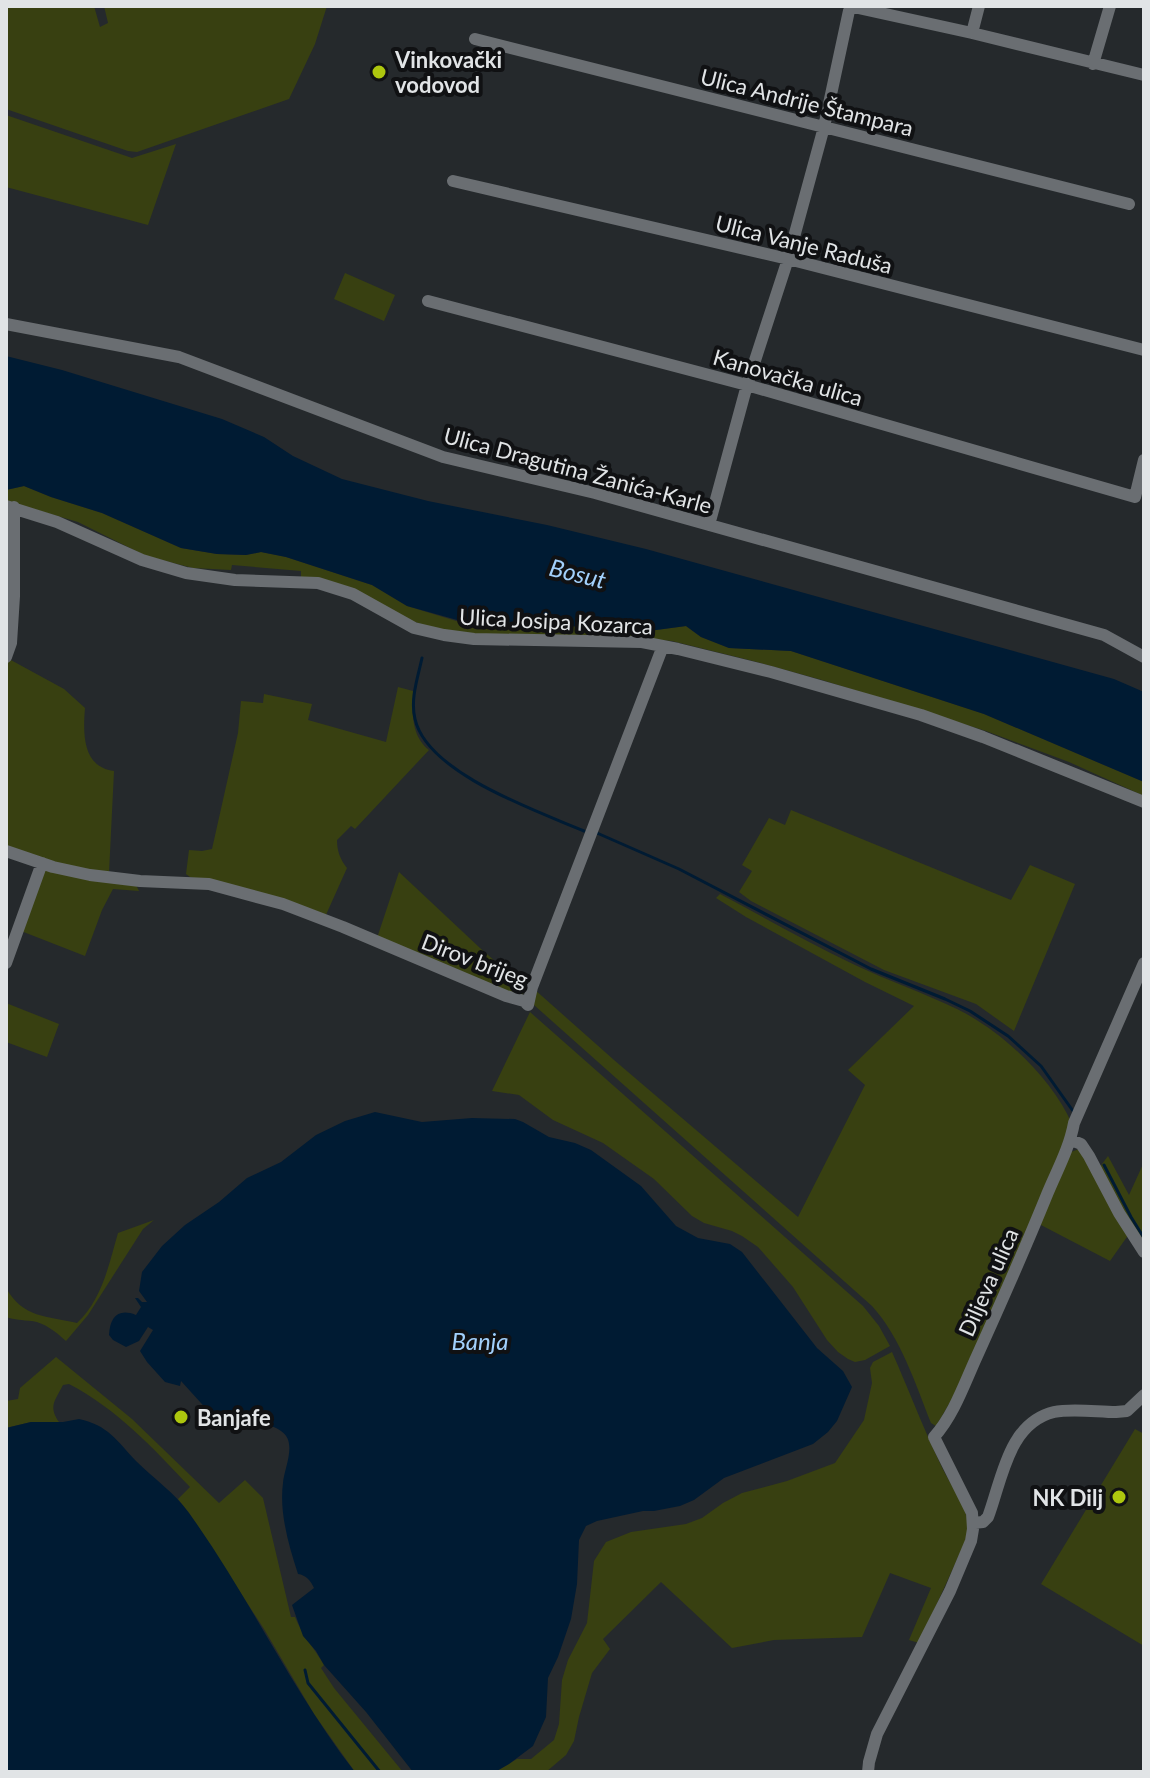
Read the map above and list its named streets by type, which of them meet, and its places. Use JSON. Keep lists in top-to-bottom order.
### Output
{
  "streets": {
    "street": [
      "Ulica Andrije Štampara",
      "Ulica Vanje Raduša",
      "Kanovačka ulica",
      "Ulica Dragutina Žanića-Karle",
      "Ulica Josipa Kozarca",
      "Dirov brijeg",
      "Diljeva ulica"
    ]
  },
  "crossings": [
    ["Ulica Josipa Kozarca", "Dirov brijeg"]
  ],
  "water": ["Bosut", "Banja"],
  "places": ["Vinkovački vodovod", "Banjafe", "NK Dilj"]
}
